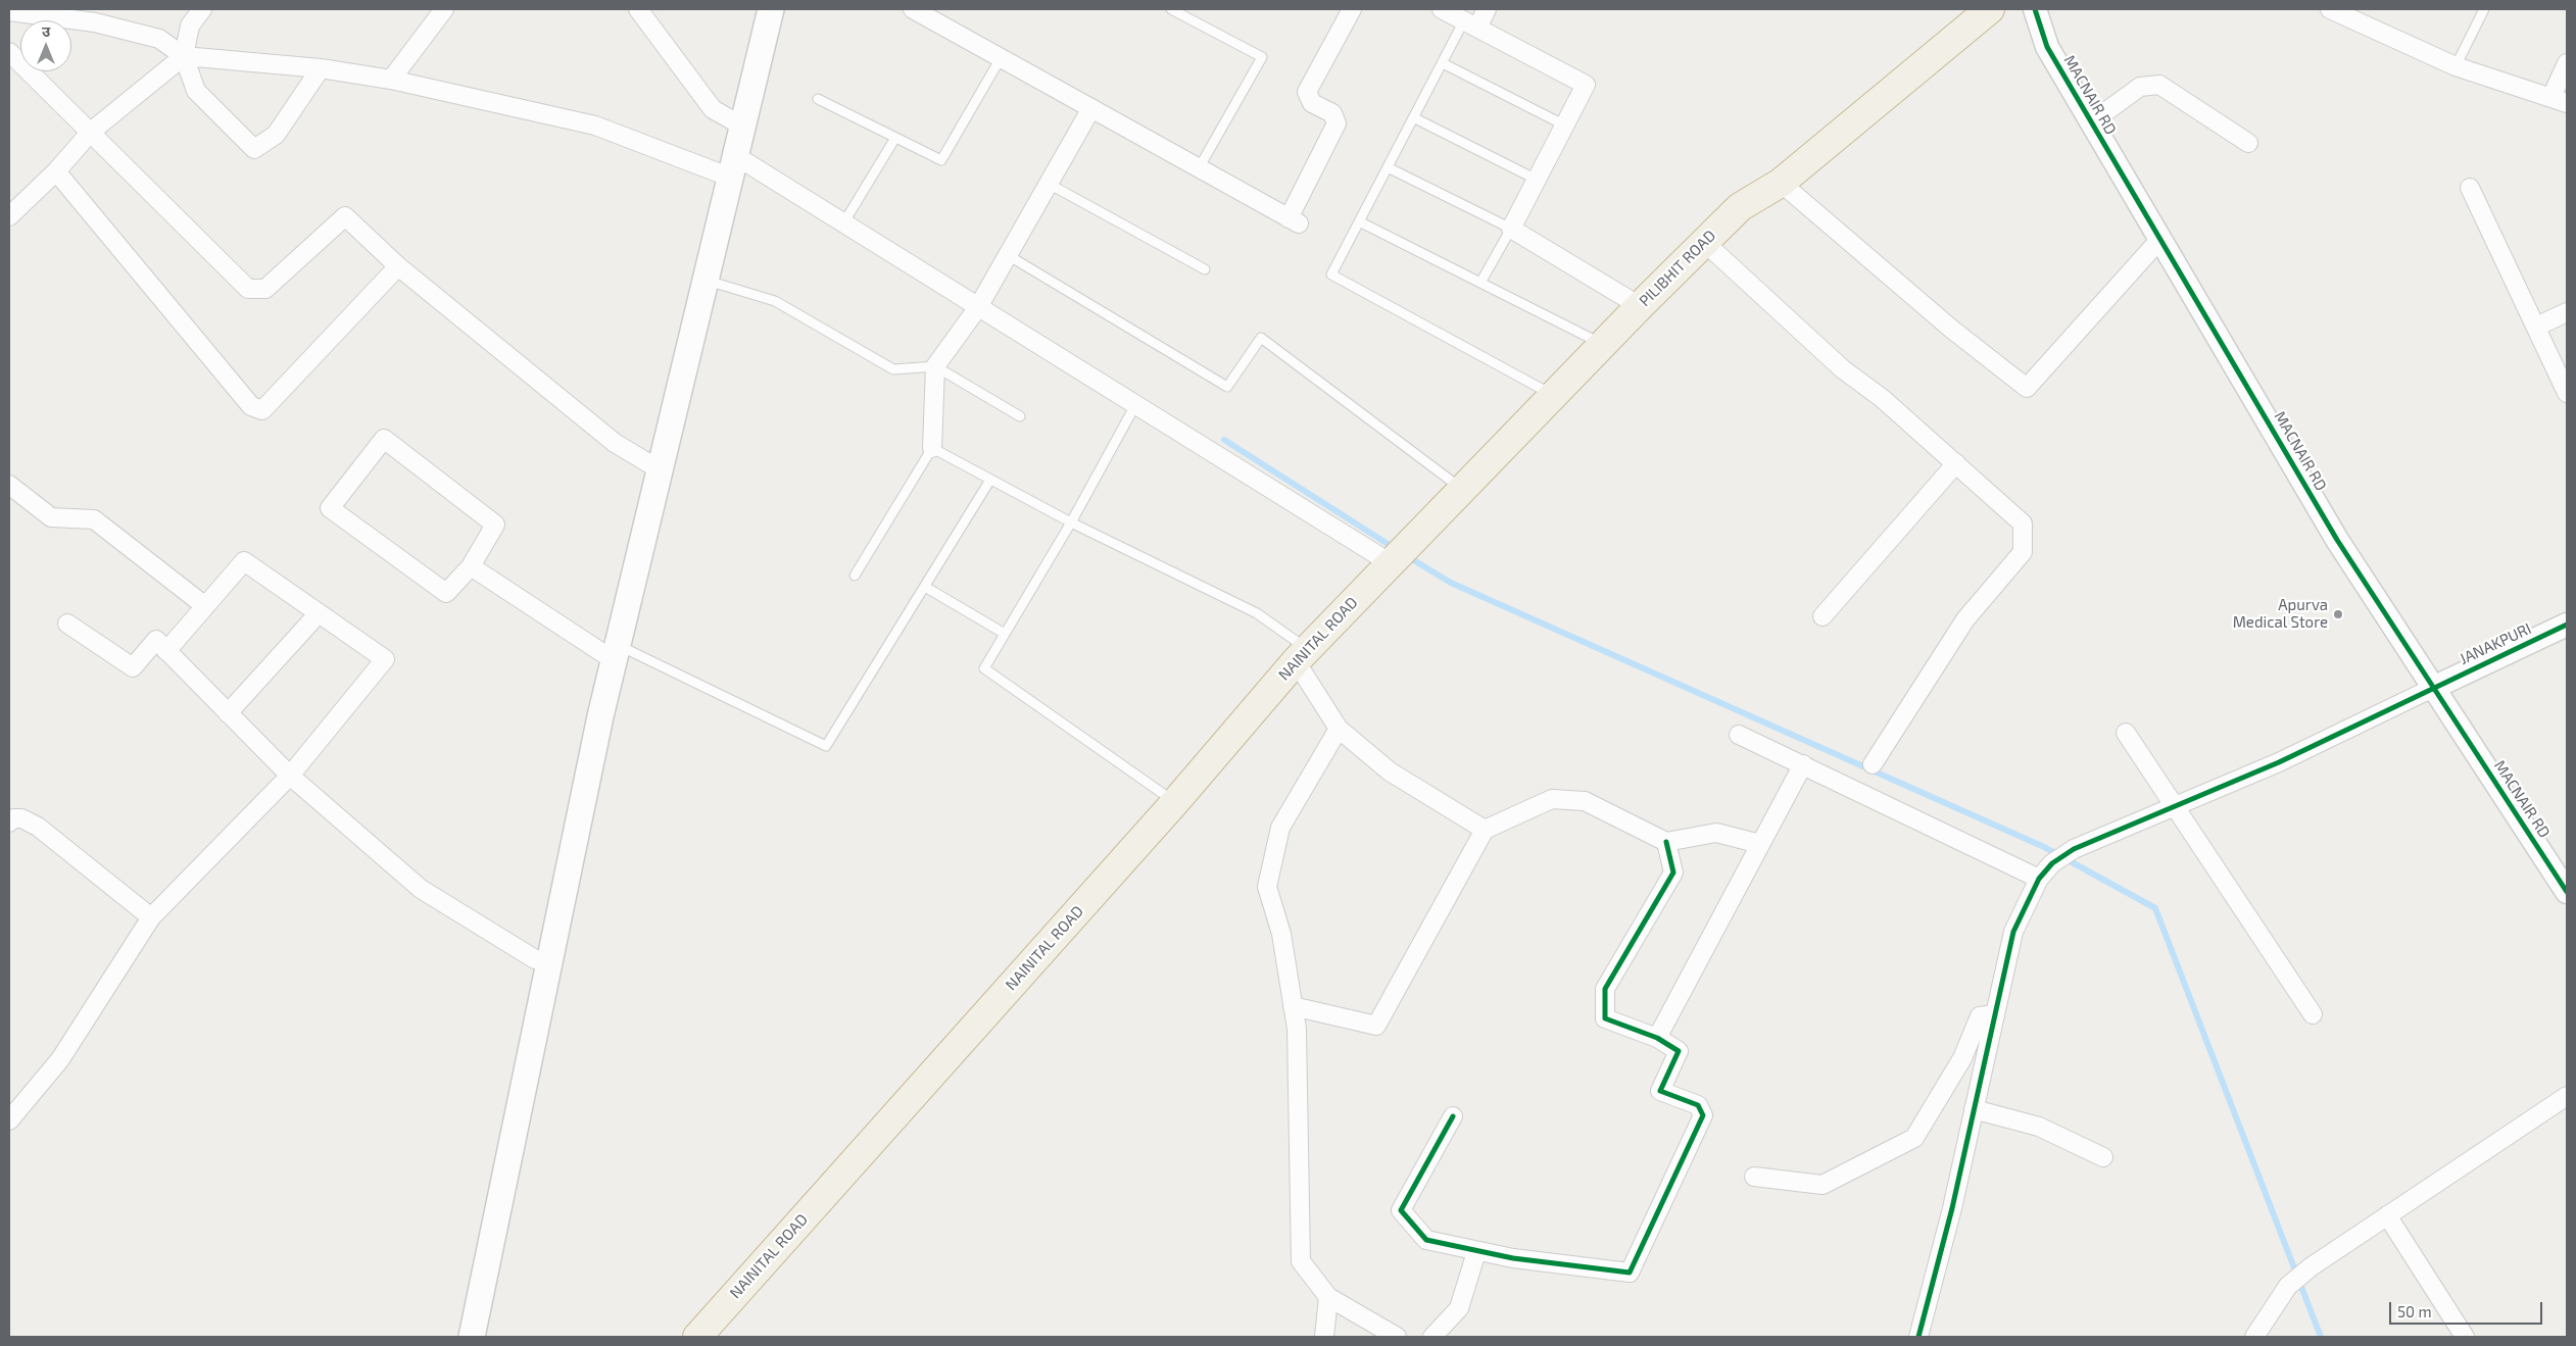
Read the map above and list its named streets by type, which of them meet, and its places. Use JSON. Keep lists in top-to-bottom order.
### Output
{
  "streets": {
    "highway": ["PILIBHIT ROAD", "NAINITAL ROAD"],
    "street": ["MACNAIR RD", "JANAKPURI"]
  },
  "crossings": [
    ["MACNAIR RD", "JANAKPURI"],
    ["PILIBHIT ROAD", "NAINITAL ROAD"]
  ],
  "places": ["Apurva Medical Store"],
  "scale_bar": "50 m",
  "north": "top"
}
